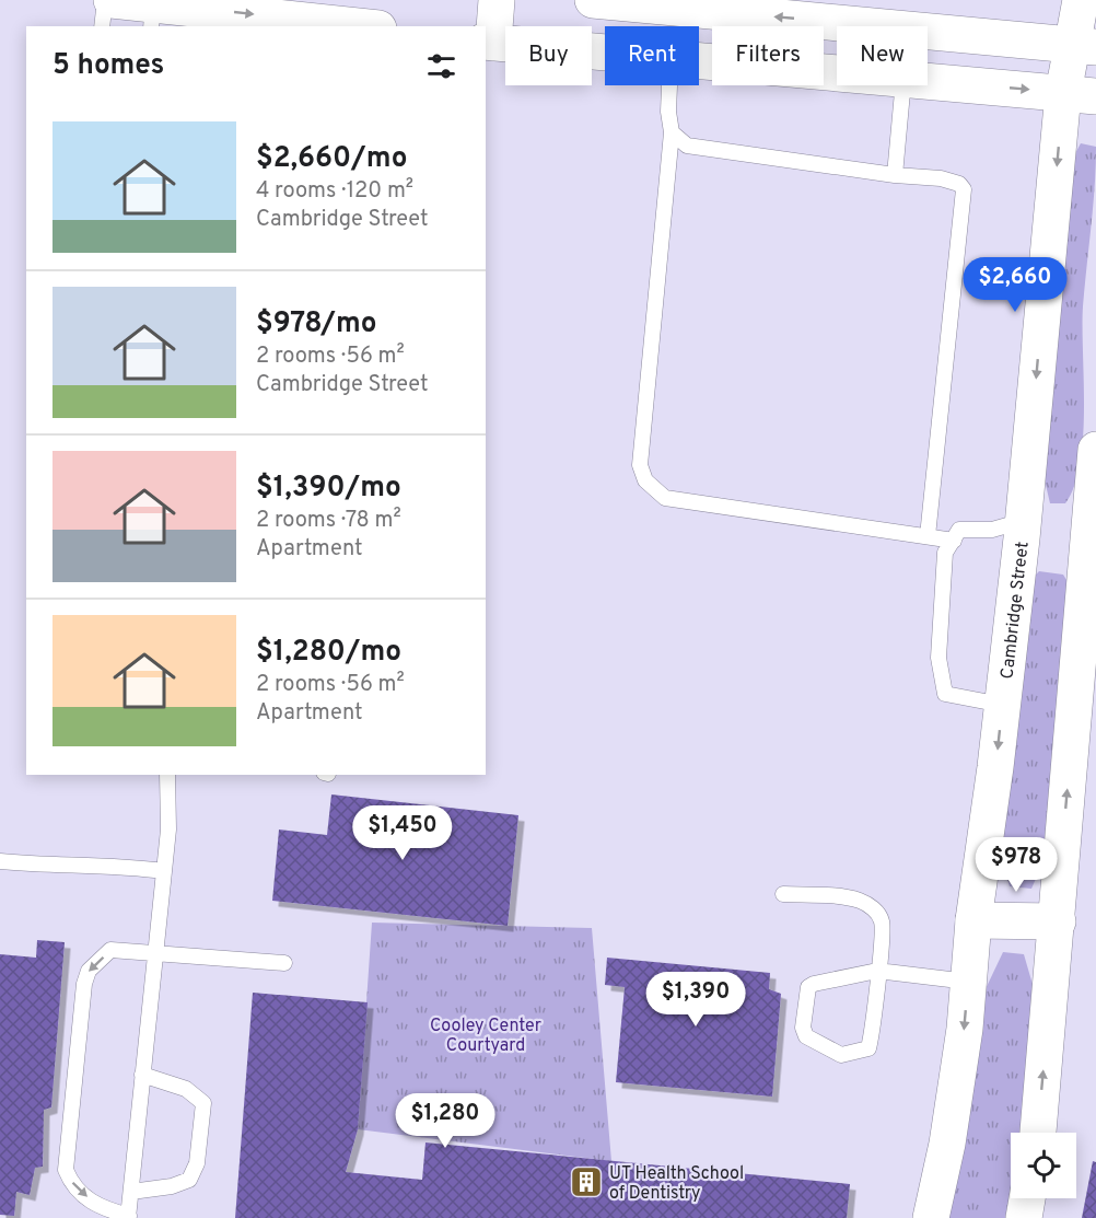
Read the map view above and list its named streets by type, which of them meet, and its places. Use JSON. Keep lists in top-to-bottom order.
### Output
{
  "streets": {
    "street": ["Cambridge Street"]
  },
  "parks": ["Cooley Center Courtyard"],
  "places": {
    "building": ["UT Health School of Dentistry"]
  },
  "page": {
    "chip": [
      "Buy",
      "Rent",
      "Filters",
      "New"
    ],
    "heading": "5 homes",
    "list": [
      {
        "name": "$2,660/mo",
        "note": "4 rooms · 120 m² · Cambridge Street"
      },
      {
        "name": "$978/mo",
        "note": "2 rooms · 56 m² · Cambridge Street"
      },
      {
        "name": "$1,390/mo",
        "note": "2 rooms · 78 m² · Apartment"
      },
      {
        "name": "$1,280/mo",
        "note": "2 rooms · 56 m² · Apartment"
      }
    ],
    "price": [
      "$2,660",
      "$1,450",
      "$978",
      "$1,390",
      "$1,280"
    ]
  }
}
